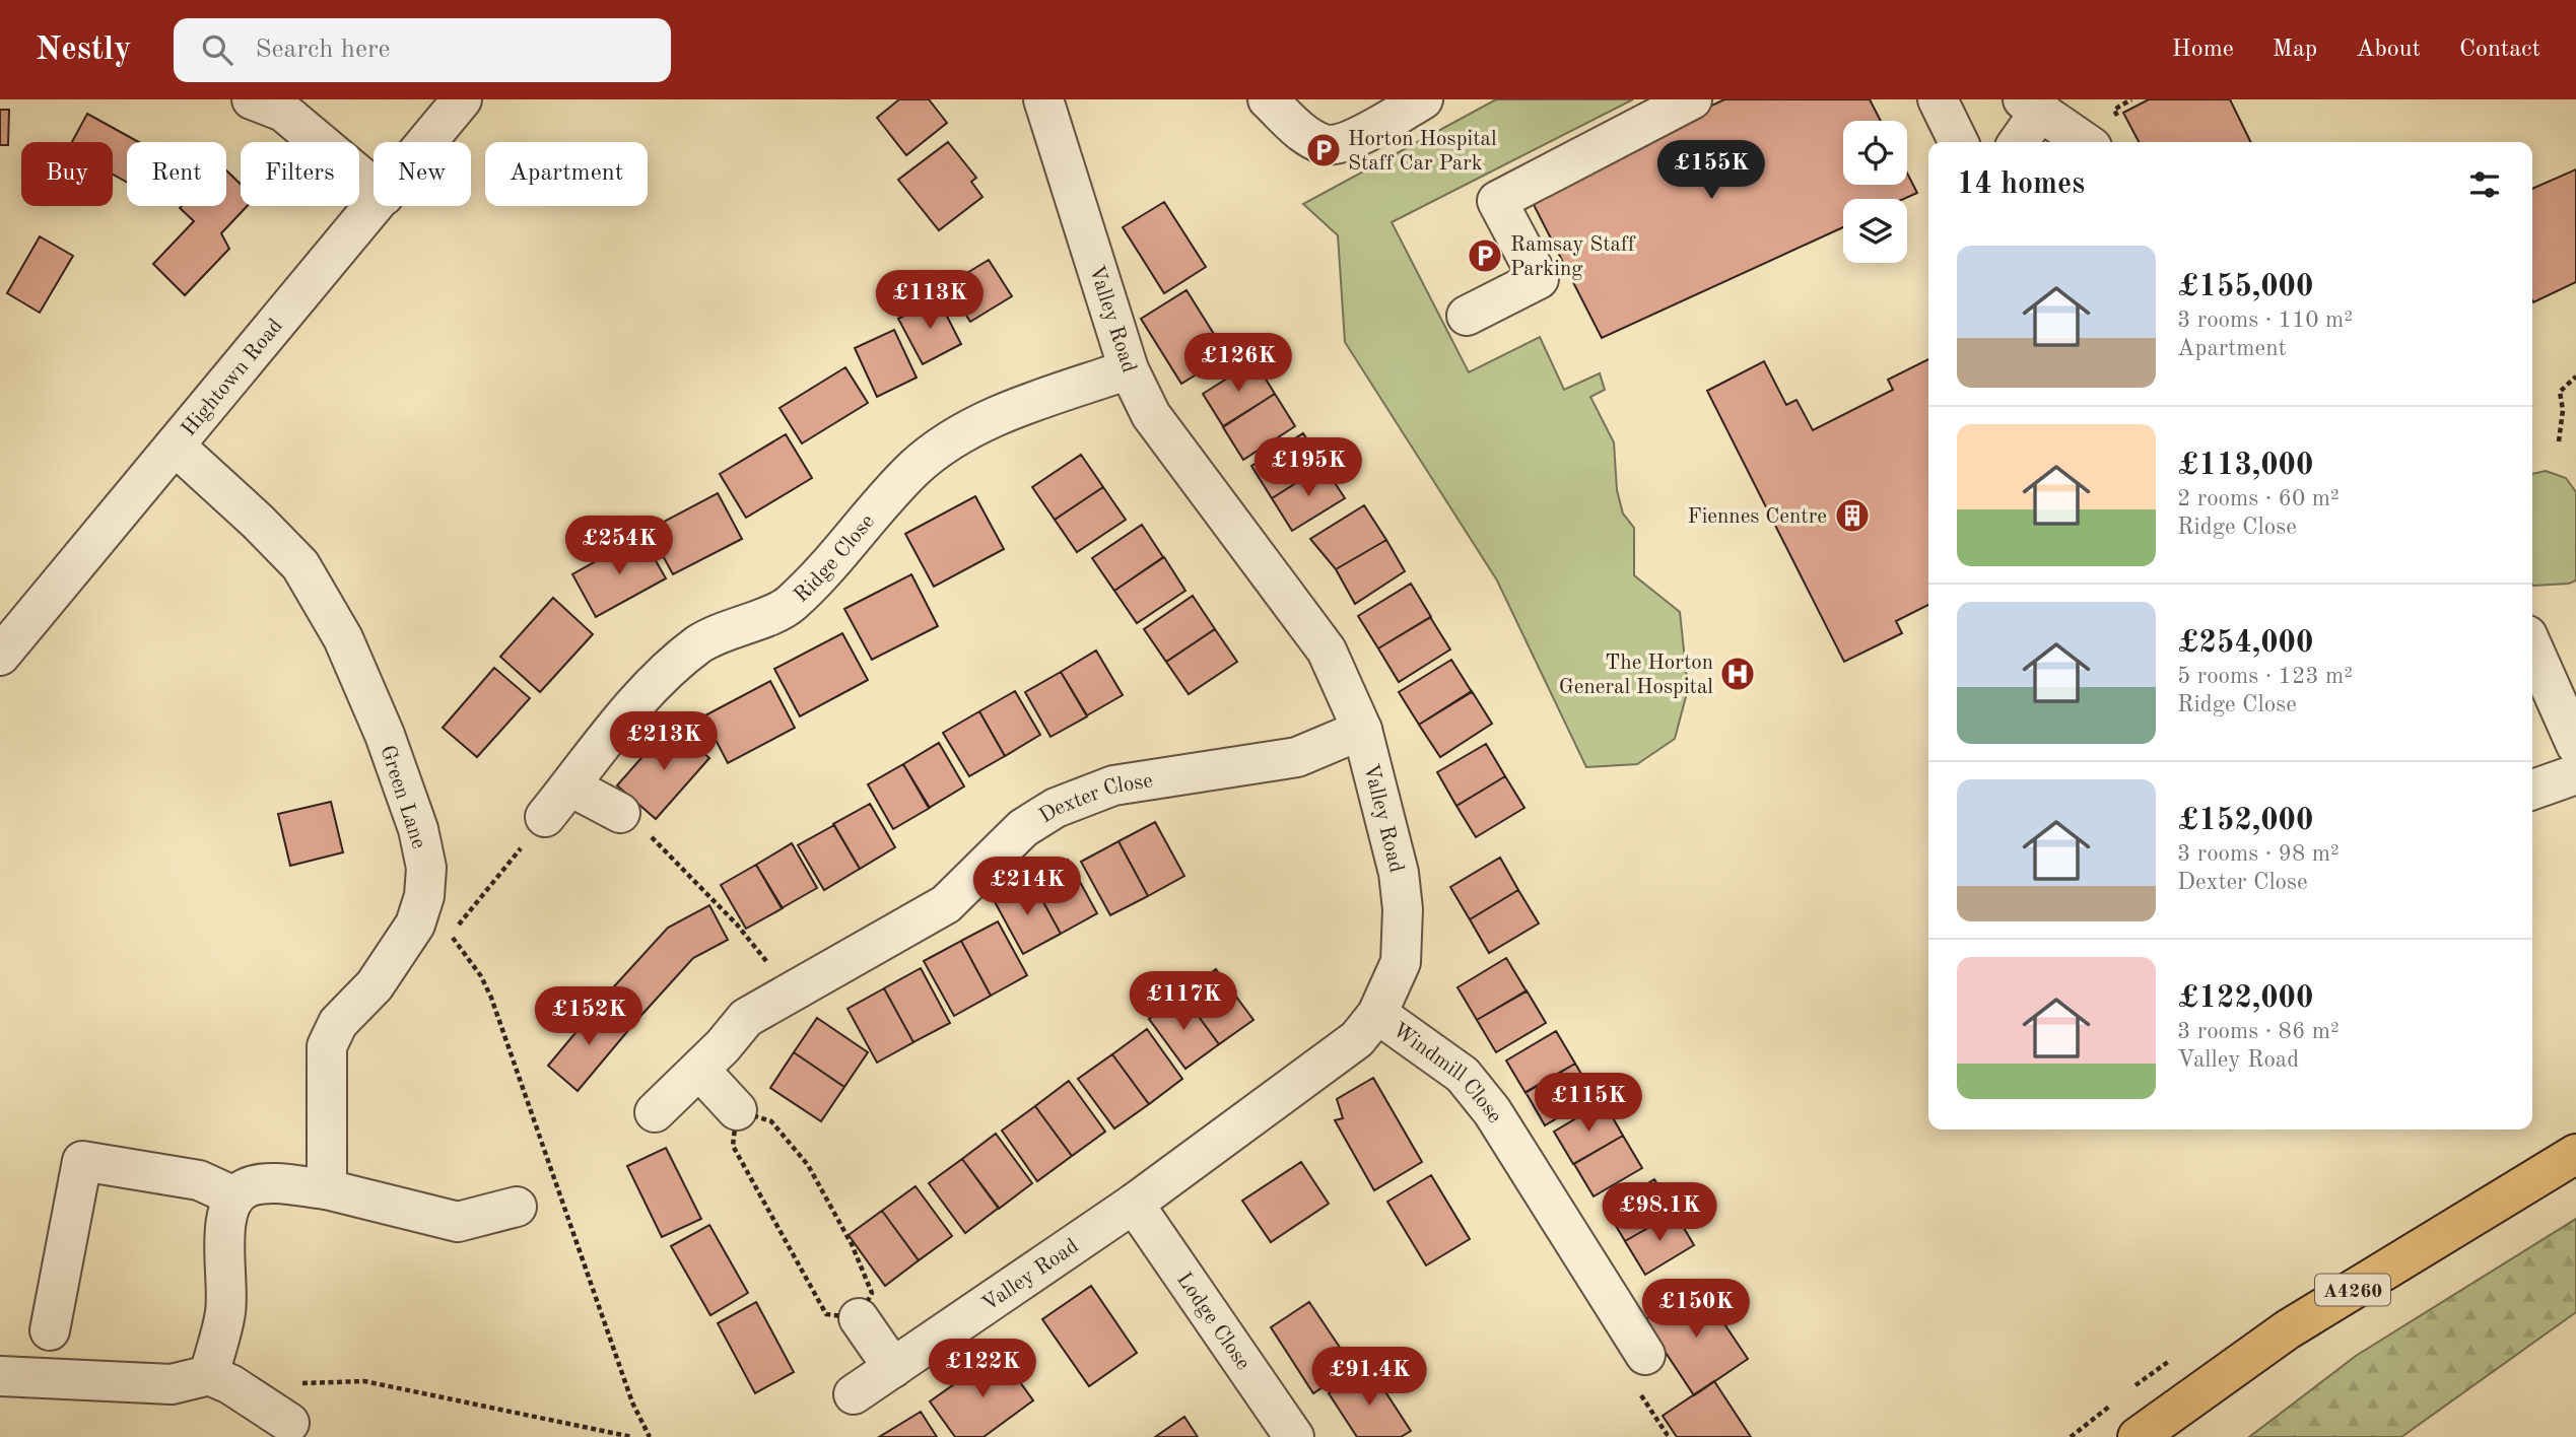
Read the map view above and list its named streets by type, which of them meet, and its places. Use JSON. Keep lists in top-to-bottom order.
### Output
{
  "streets": {
    "main road": ["A4260"],
    "street": [
      "Valley Road",
      "Hightown Road",
      "Ridge Close",
      "Green Lane",
      "Dexter Close",
      "Windmill Close",
      "Lodge Close"
    ]
  },
  "crossings": [
    ["Valley Road", "Ridge Close"],
    ["Valley Road", "Dexter Close"],
    ["Valley Road", "Windmill Close"],
    ["Valley Road", "Lodge Close"],
    ["Hightown Road", "Green Lane"]
  ],
  "places": {
    "parking": ["Horton Hospital Staff Car Park", "Ramsay Staff Parking"],
    "building": ["Fiennes Centre"],
    "hospital": ["The Horton General Hospital"]
  },
  "page": {
    "header": "Nestly",
    "search": "Search here",
    "nav": [
      "Home",
      "Map",
      "About",
      "Contact"
    ],
    "price": [
      "£155K",
      "£113K",
      "£126K",
      "£195K",
      "£254K",
      "£213K",
      "£214K",
      "£117K",
      "£152K",
      "£115K",
      "£98.1K",
      "£150K",
      "£122K",
      "£91.4K"
    ],
    "chip": [
      "Buy",
      "Rent",
      "Filters",
      "New",
      "Apartment"
    ],
    "heading": "14 homes",
    "list": [
      {
        "name": "£155,000",
        "note": "3 rooms · 110 m² · Apartment"
      },
      {
        "name": "£113,000",
        "note": "2 rooms · 60 m² · Ridge Close"
      },
      {
        "name": "£254,000",
        "note": "5 rooms · 123 m² · Ridge Close"
      },
      {
        "name": "£152,000",
        "note": "3 rooms · 98 m² · Dexter Close"
      },
      {
        "name": "£122,000",
        "note": "3 rooms · 86 m² · Valley Road"
      }
    ]
  }
}
